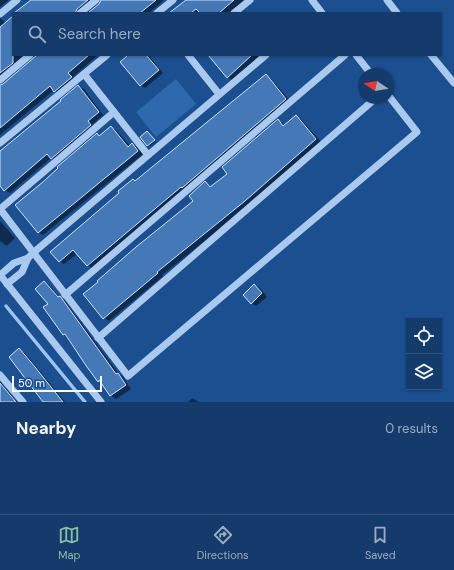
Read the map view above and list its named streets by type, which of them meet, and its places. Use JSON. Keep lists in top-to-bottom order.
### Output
{
  "scale_bar": "50 m",
  "north": "left",
  "page": {
    "search": "Search here",
    "scale": "50 m",
    "heading": ["Nearby", "0 results"],
    "nav": ["Map", "Directions", "Saved"]
  }
}
